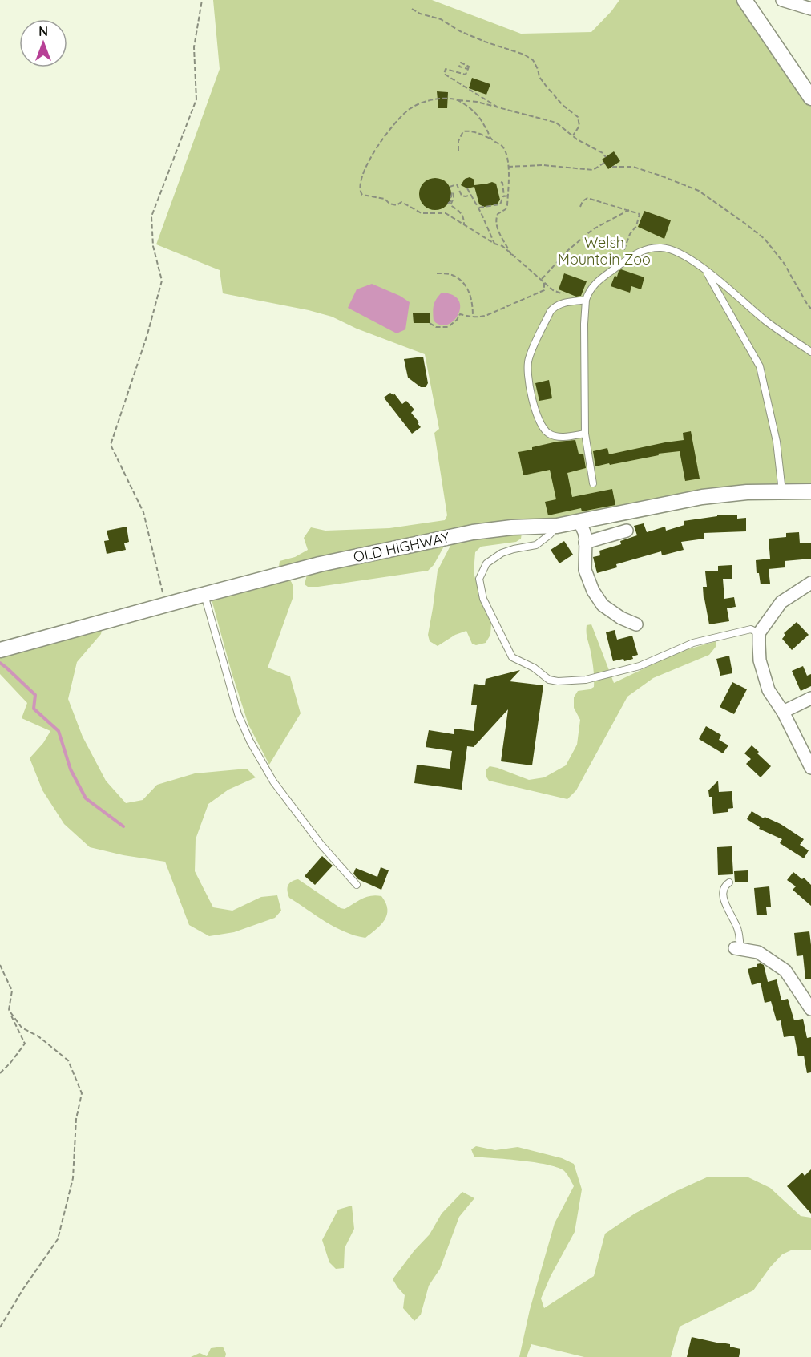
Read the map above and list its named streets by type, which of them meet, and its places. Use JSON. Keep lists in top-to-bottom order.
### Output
{
  "streets": {
    "street": ["OLD HIGHWAY"]
  },
  "parks": ["Welsh Mountain Zoo"],
  "north": "top"
}
